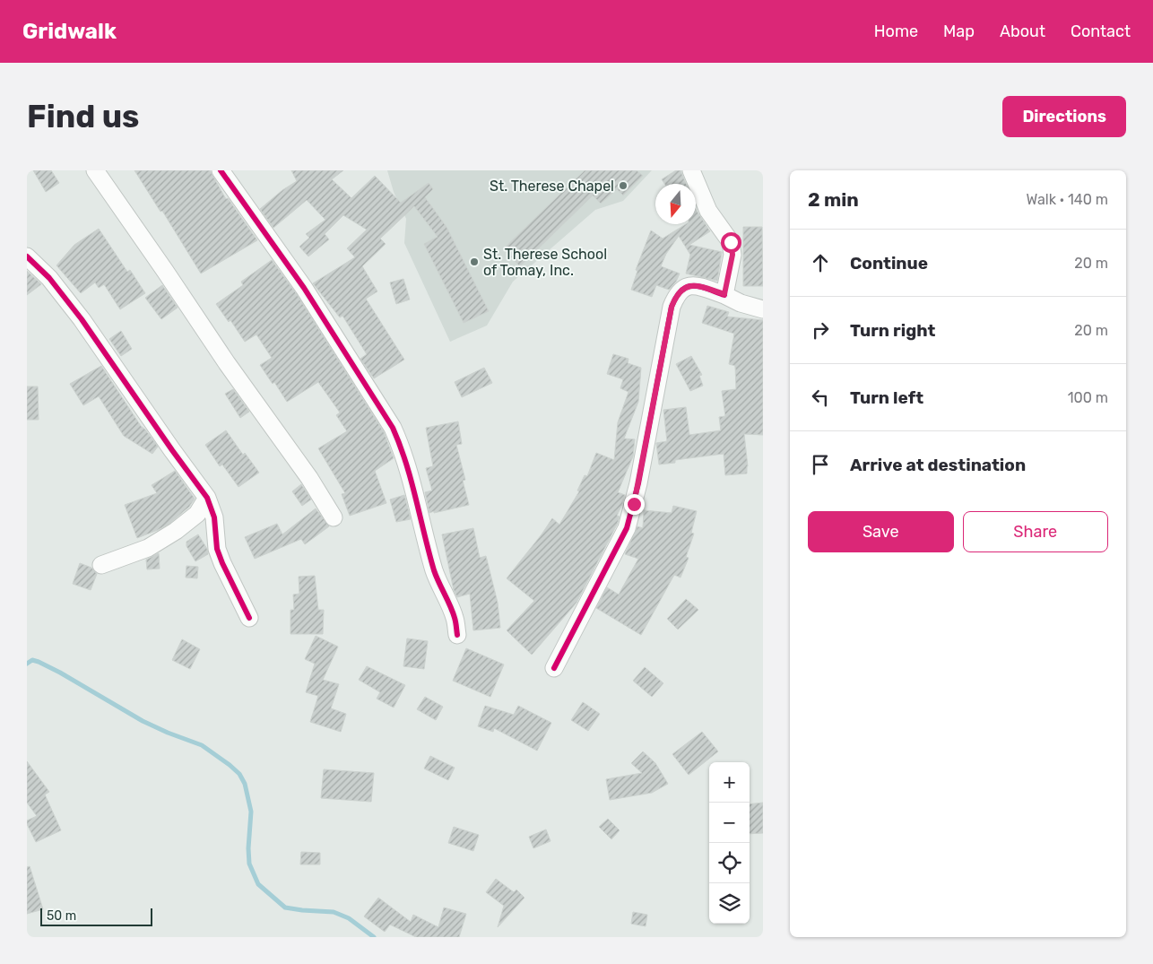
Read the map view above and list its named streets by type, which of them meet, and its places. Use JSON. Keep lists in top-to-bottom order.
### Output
{
  "places": ["St. Therese Chapel", "St. Therese School of Tomay, Inc."],
  "scale_bar": "50 m",
  "north": "bottom",
  "page": {
    "header": "Gridwalk",
    "nav": [
      "Home",
      "Map",
      "About",
      "Contact"
    ],
    "buttons": [
      "Directions",
      ["Save", "Share"]
    ],
    "title": "Find us",
    "heading": ["2 min", "Walk · 140 m"],
    "list": [
      ["Continue", "20 m"],
      ["Turn right", "20 m"],
      ["Turn left", "100 m"],
      "Arrive at destination"
    ],
    "map_buttons": ["+", "−"],
    "scale": "50 m"
  }
}
